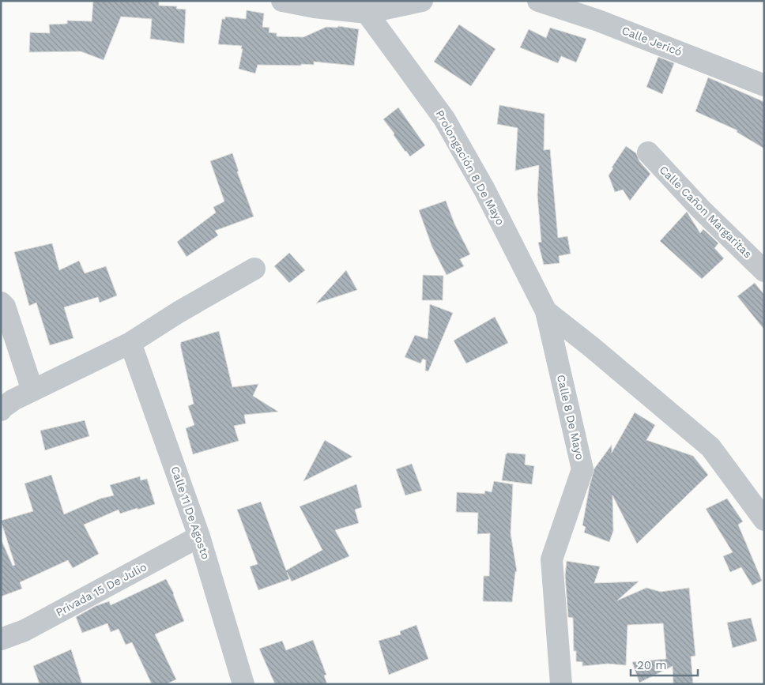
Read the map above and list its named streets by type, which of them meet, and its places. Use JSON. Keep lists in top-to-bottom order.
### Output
{
  "streets": {
    "street": [
      "Calle Jericó",
      "Prolongación 8 De Mayo",
      "Calle Cañon Margaritas",
      "Calle 8 De Mayo",
      "Calle 11 De Agosto",
      "Privada 15 De Julio"
    ]
  },
  "crossings": [
    ["Prolongación 8 De Mayo", "Calle 8 De Mayo"],
    ["Calle 11 De Agosto", "Privada 15 De Julio"]
  ],
  "scale_bar": "20 m"
}
